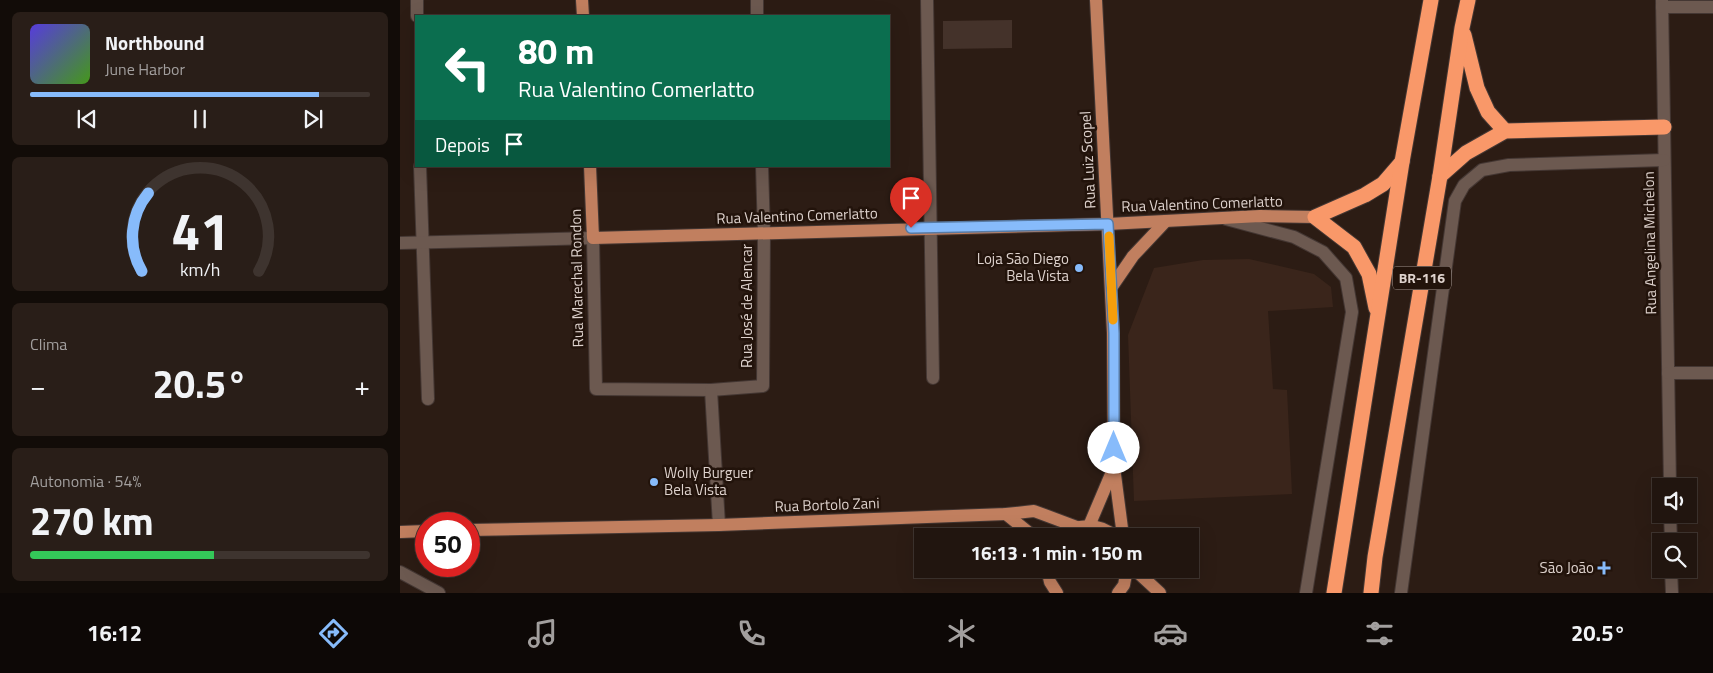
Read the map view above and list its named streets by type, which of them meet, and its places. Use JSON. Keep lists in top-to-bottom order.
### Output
{
  "streets": {
    "highway": ["BR-116"],
    "main road": [
      "Rua Luiz Scopel",
      "Rua Valentino Comerlatto",
      "Rua Marechal Rondon",
      "Rua Bortolo Zani"
    ],
    "street": ["Rua Angelina Michelon", "Rua José de Alencar"]
  },
  "crossings": [
    ["Rua Luiz Scopel", "Rua Valentino Comerlatto"],
    ["Rua Luiz Scopel", "Rua Bortolo Zani"],
    ["Rua Valentino Comerlatto", "Rua Marechal Rondon"],
    ["Rua Valentino Comerlatto", "Rua José de Alencar"],
    ["Rua Marechal Rondon", "Rua José de Alencar"]
  ],
  "places": {
    "other": ["Loja São Diego Bela Vista", "Wolly Burguer Bela Vista"],
    "health": ["São João"]
  },
  "page": {
    "turn": ["80 m", "Rua Valentino Comerlatto"],
    "song": ["Northbound", "June Harbor"],
    "then": "Depois",
    "tile": [
      "Clima",
      ["Autonomia · 54%", "270 km"]
    ],
    "heat": ["−", "20.5°", "+"],
    "limit": "50",
    "trip": "16:13 · 1 min · 150 m",
    "tabs": ["16:12", "20.5°"],
    "gauge": ["41", "km/h"]
  }
}
